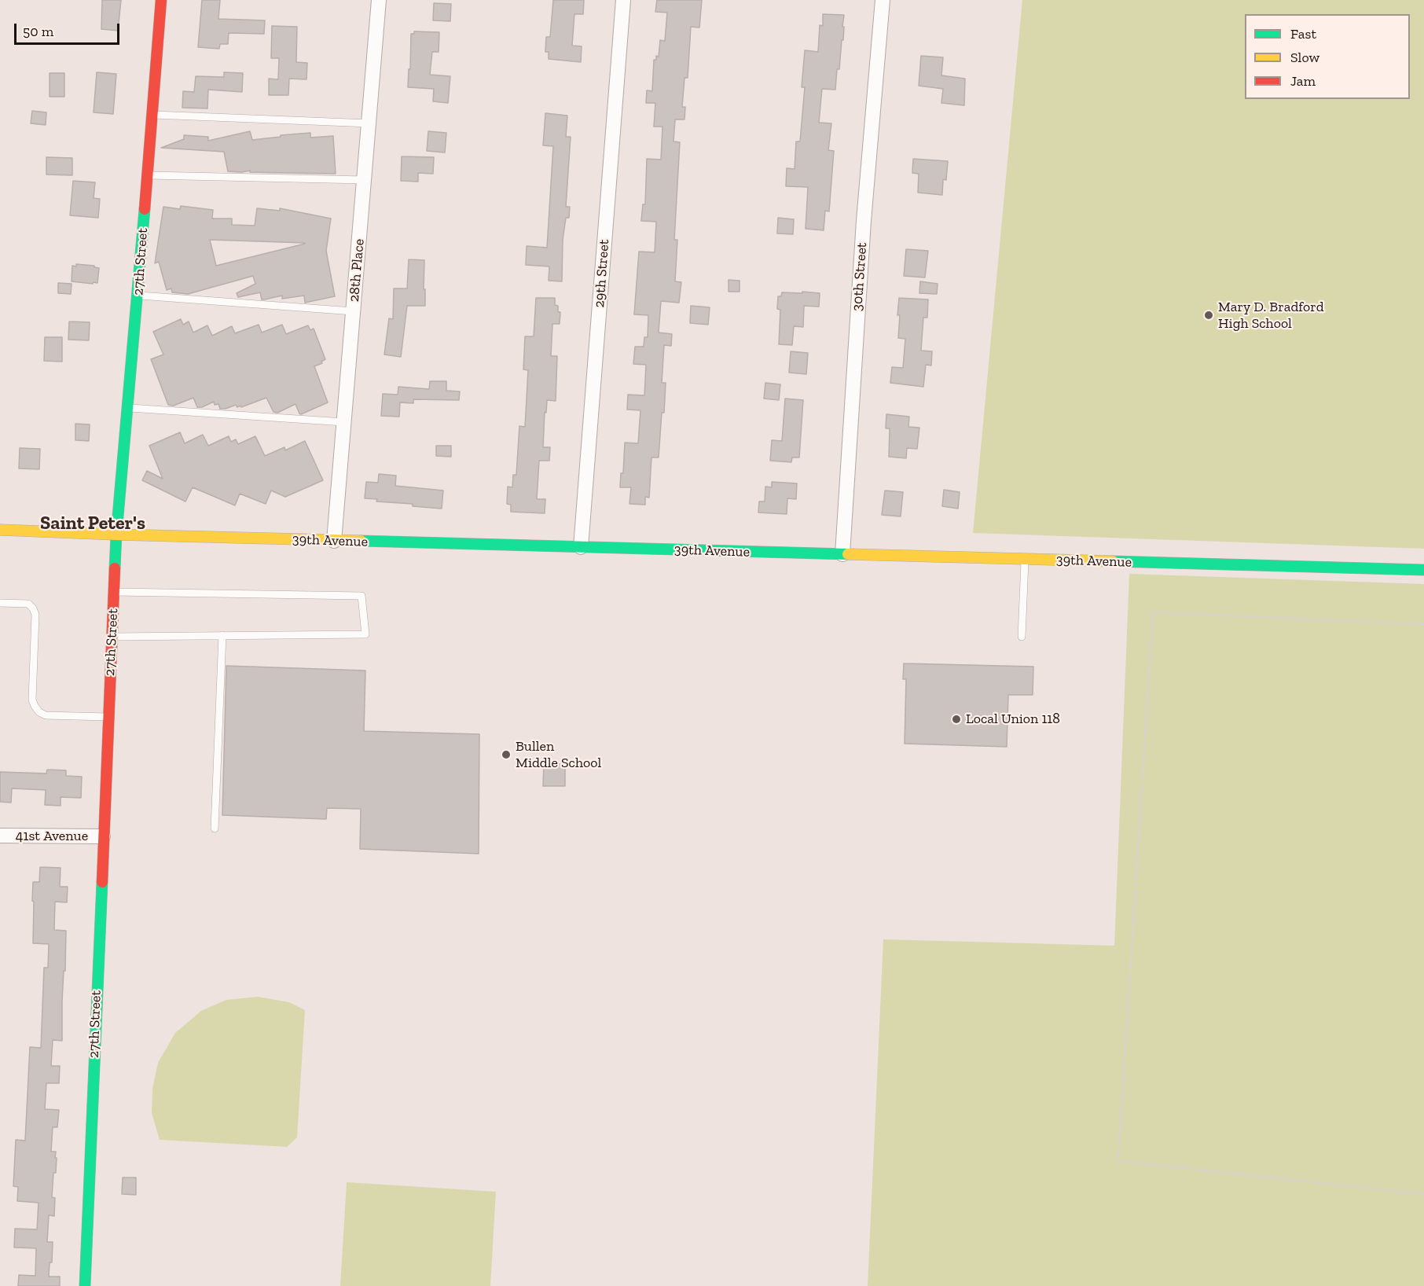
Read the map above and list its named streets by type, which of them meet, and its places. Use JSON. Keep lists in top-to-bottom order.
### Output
{
  "streets": {
    "street": [
      "27th Street",
      "28th Place",
      "29th Street",
      "30th Street",
      "39th Avenue",
      "41st Avenue"
    ]
  },
  "crossings": [
    ["27th Street", "39th Avenue"],
    ["27th Street", "41st Avenue"],
    ["28th Place", "39th Avenue"],
    ["29th Street", "39th Avenue"],
    ["30th Street", "39th Avenue"]
  ],
  "districts": ["Saint Peter's"],
  "places": ["Mary D. Bradford High School", "Local Union 118", "Bullen Middle School"],
  "legend": ["Fast", "Slow", "Jam"],
  "scale_bar": "50 m"
}
